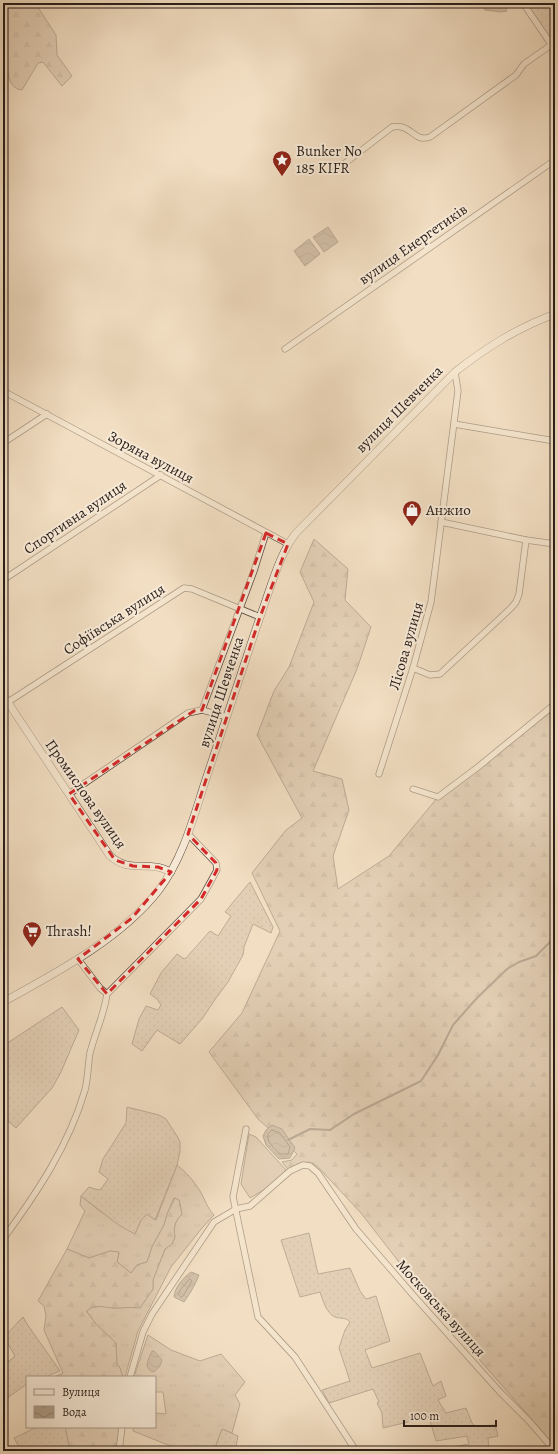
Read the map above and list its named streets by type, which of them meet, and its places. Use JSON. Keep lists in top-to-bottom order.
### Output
{
  "streets": {
    "street": [
      "вулиця Енергетиків",
      "вулиця Шевченка",
      "Зоряна вулиця",
      "Спортивна вулиця",
      "Софіївська вулиця",
      "Лісова вулиця",
      "Промислова вулиця",
      "Московська вулиця"
    ]
  },
  "crossings": [
    ["вулиця Шевченка", "Зоряна вулиця"],
    ["вулиця Шевченка", "Лісова вулиця"],
    ["вулиця Шевченка", "Промислова вулиця"],
    ["Зоряна вулиця", "Спортивна вулиця"],
    ["Софіївська вулиця", "Промислова вулиця"]
  ],
  "places": {
    "place": ["Bunker No 185 KIFR"],
    "shop": ["Анжио"],
    "supermarket": ["Thrash!"]
  },
  "legend": ["Вулиця", "Вода"],
  "scale_bar": "100 m"
}
